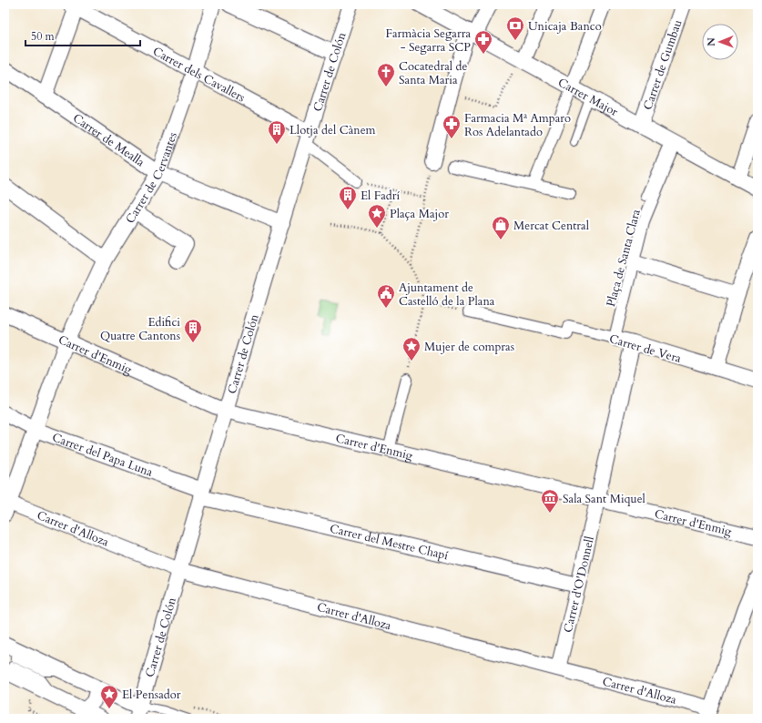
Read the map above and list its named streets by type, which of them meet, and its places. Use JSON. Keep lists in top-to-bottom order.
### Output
{
  "streets": {
    "street": [
      "Carrer de Gumbau",
      "Carrer de Colón",
      "Carrer dels Cavallers",
      "Carrer Major",
      "Carrer de Mealla",
      "Carrer de Cervantes",
      "Plaça de Santa Clara",
      "Carrer de Vera",
      "Carrer d'Enmig",
      "Carrer del Papa Luna",
      "Carrer d'Alloza",
      "Carrer del Mestre Chapí",
      "Carrer d'O'Donnell"
    ]
  },
  "crossings": [
    ["Carrer de Gumbau", "Carrer Major"],
    ["Carrer de Colón", "Carrer dels Cavallers"],
    ["Carrer de Colón", "Carrer de Mealla"],
    ["Carrer de Colón", "Carrer d'Enmig"],
    ["Carrer de Colón", "Carrer del Papa Luna"],
    ["Carrer de Colón", "Carrer d'Alloza"],
    ["Carrer de Colón", "Carrer del Mestre Chapí"],
    ["Carrer dels Cavallers", "Carrer de Cervantes"],
    ["Carrer Major", "Plaça de Santa Clara"],
    ["Carrer de Mealla", "Carrer de Cervantes"],
    ["Carrer de Cervantes", "Carrer d'Enmig"],
    ["Carrer de Cervantes", "Carrer del Papa Luna"],
    ["Carrer de Cervantes", "Carrer d'Alloza"],
    ["Plaça de Santa Clara", "Carrer de Vera"],
    ["Carrer de Vera", "Carrer d'O'Donnell"],
    ["Carrer d'Enmig", "Carrer d'O'Donnell"],
    ["Carrer del Papa Luna", "Carrer del Mestre Chapí"],
    ["Carrer d'Alloza", "Carrer d'O'Donnell"],
    ["Carrer del Mestre Chapí", "Carrer d'O'Donnell"]
  ],
  "places": {
    "bank": ["Unicaja Banco"],
    "pharmacy": ["Farmàcia Segarra - Segarra SCP", "Farmacia Mª Amparo Ros Adelantado"],
    "church": ["Cocatedral de Santa Maria"],
    "building": ["Llotja del Cànem", "El Fadrí", "Edifici Quatre Cantons"],
    "place": ["Plaça Major", "Mujer de compras", "El Pensador"],
    "shop": ["Mercat Central"],
    "public building": ["Ajuntament de Castelló de la Plana"],
    "museum": ["Sala Sant Miquel"]
  },
  "scale_bar": "50 m",
  "north": "left"
}
